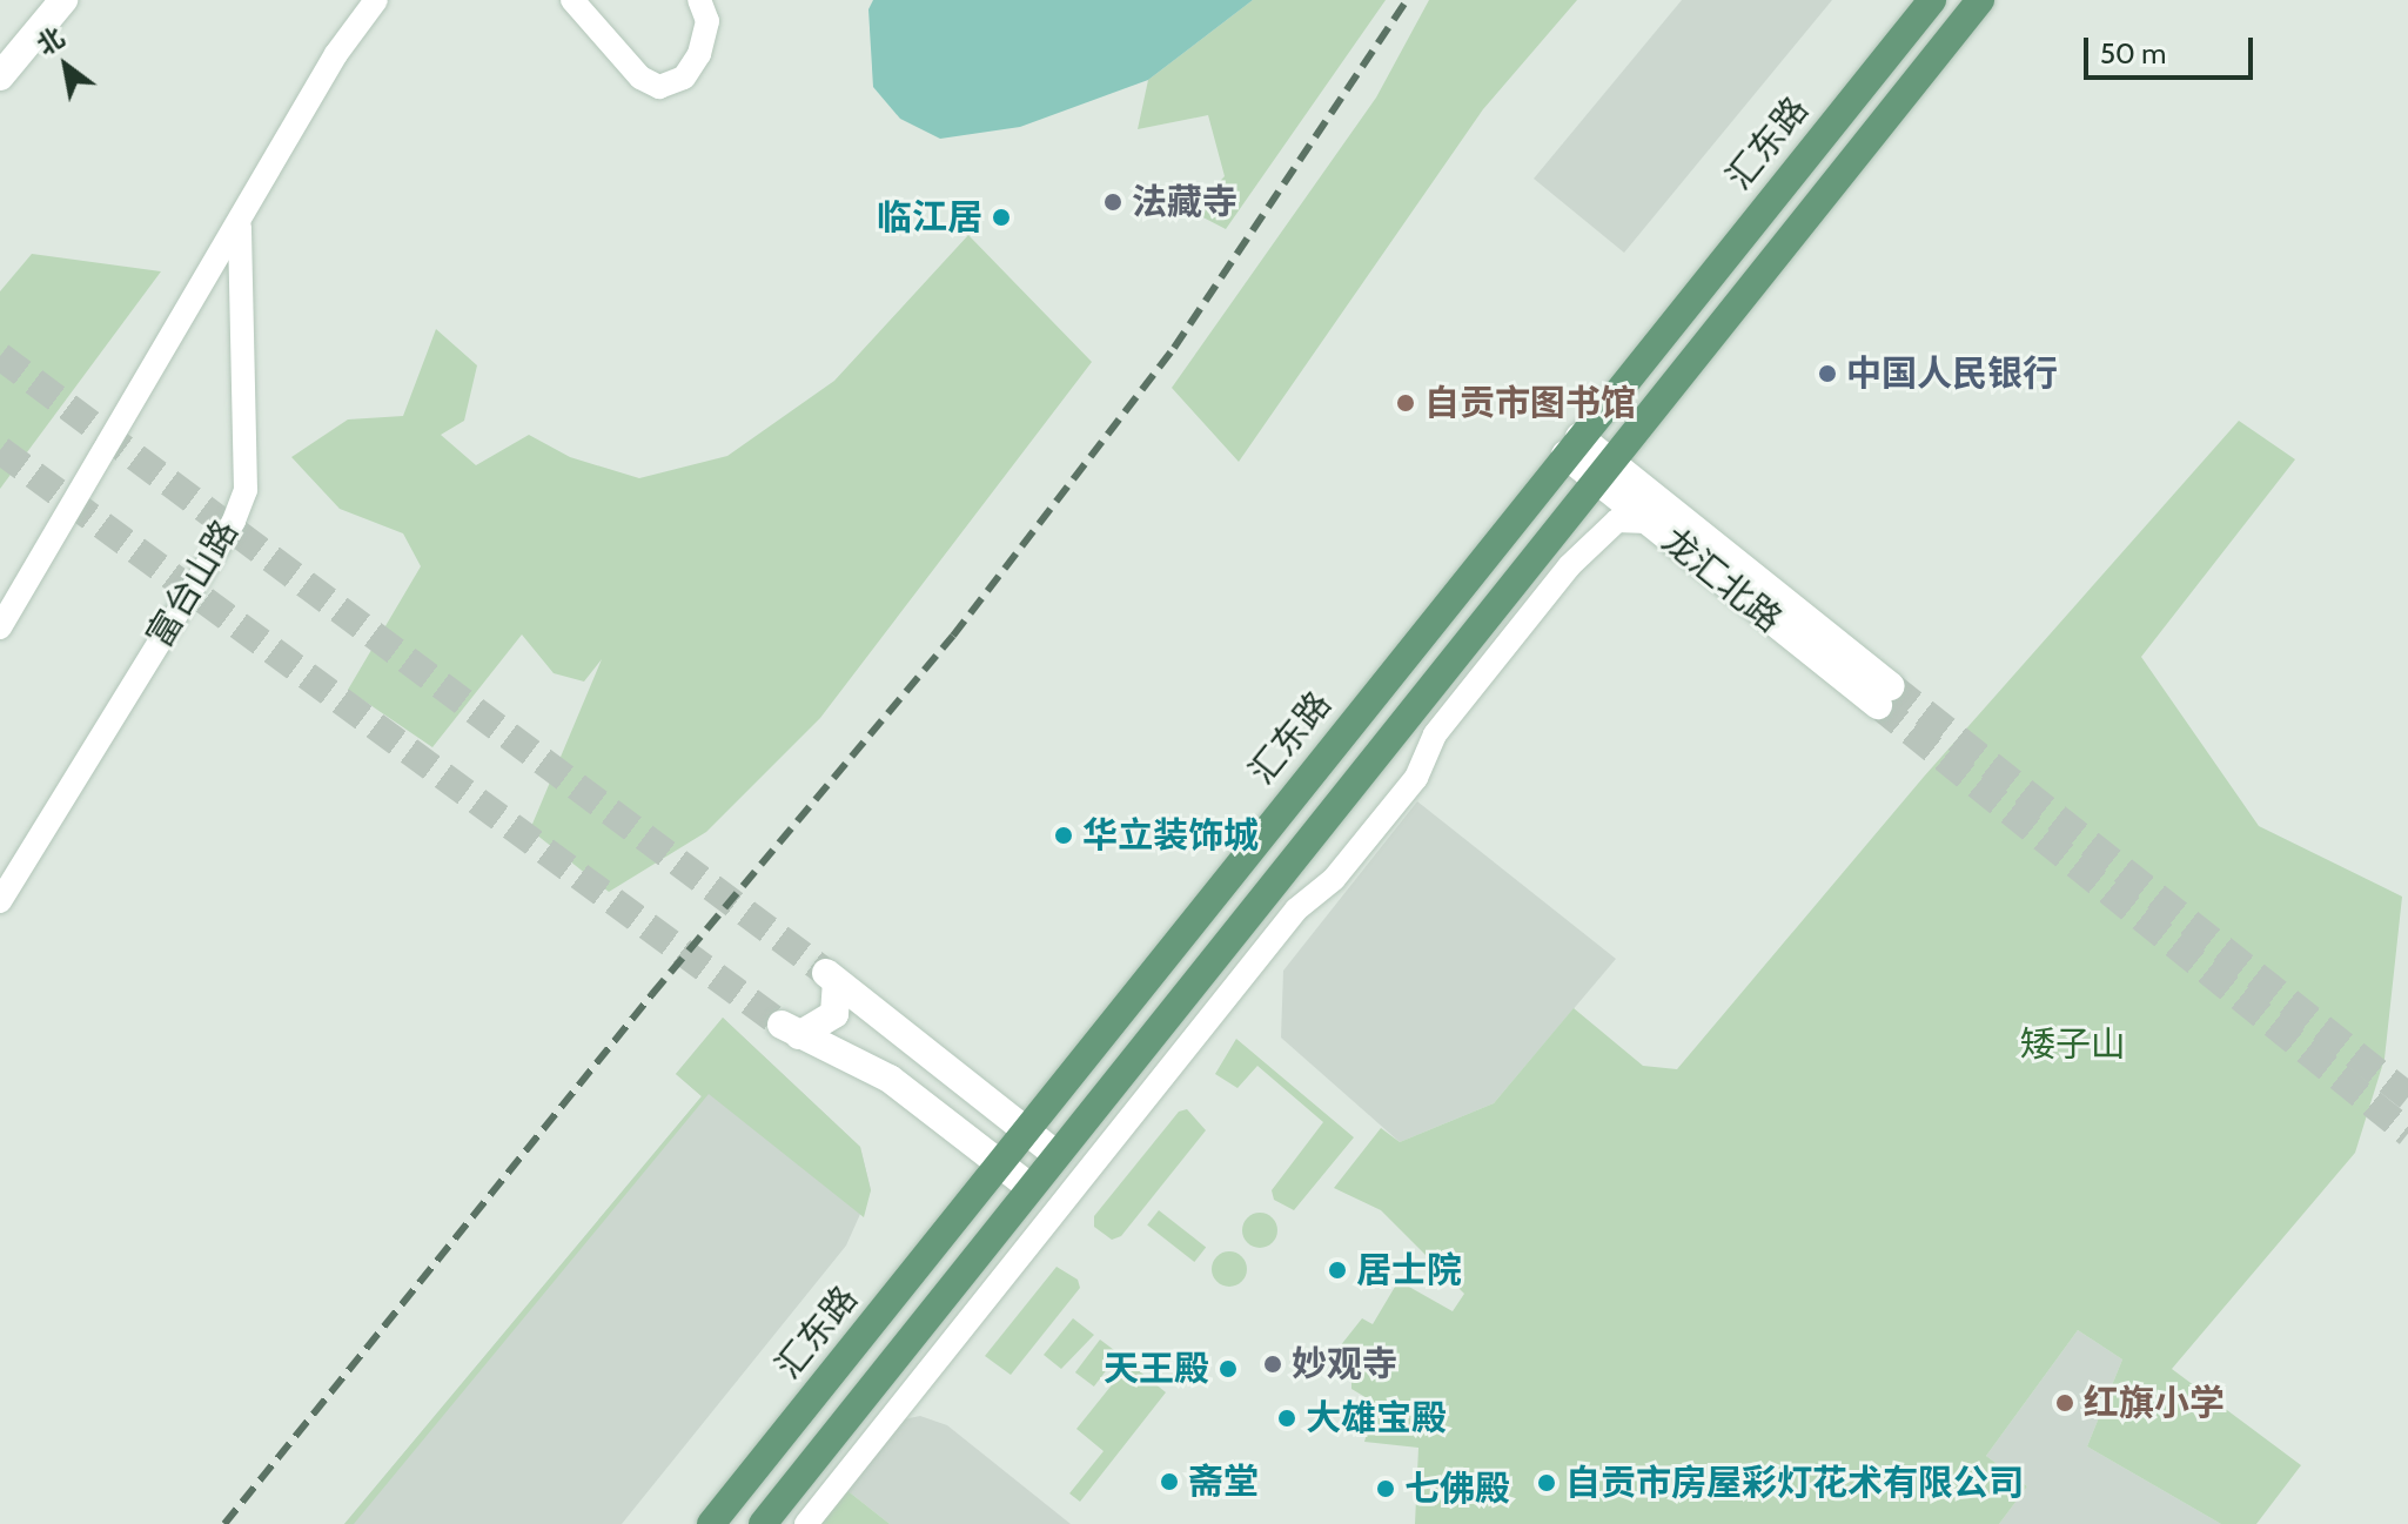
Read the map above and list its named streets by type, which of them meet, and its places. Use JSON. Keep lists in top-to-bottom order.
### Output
{
  "streets": {
    "main road": ["汇东路", "龙汇北路"],
    "street": ["富台山路"]
  },
  "crossings": [
    ["汇东路", "龙汇北路"]
  ],
  "parks": ["矮子山"],
  "places": [
    "法藏寺",
    "临江居",
    "中国人民银行",
    "自贡市图书馆",
    "华立装饰城",
    "居士院",
    "妙观寺",
    "天王殿",
    "红旗小学",
    "大雄宝殿",
    "斋堂",
    "自贡市房屋彩灯花术有限公司",
    "七佛殿"
  ],
  "scale_bar": "50 m",
  "north": "top left"
}
